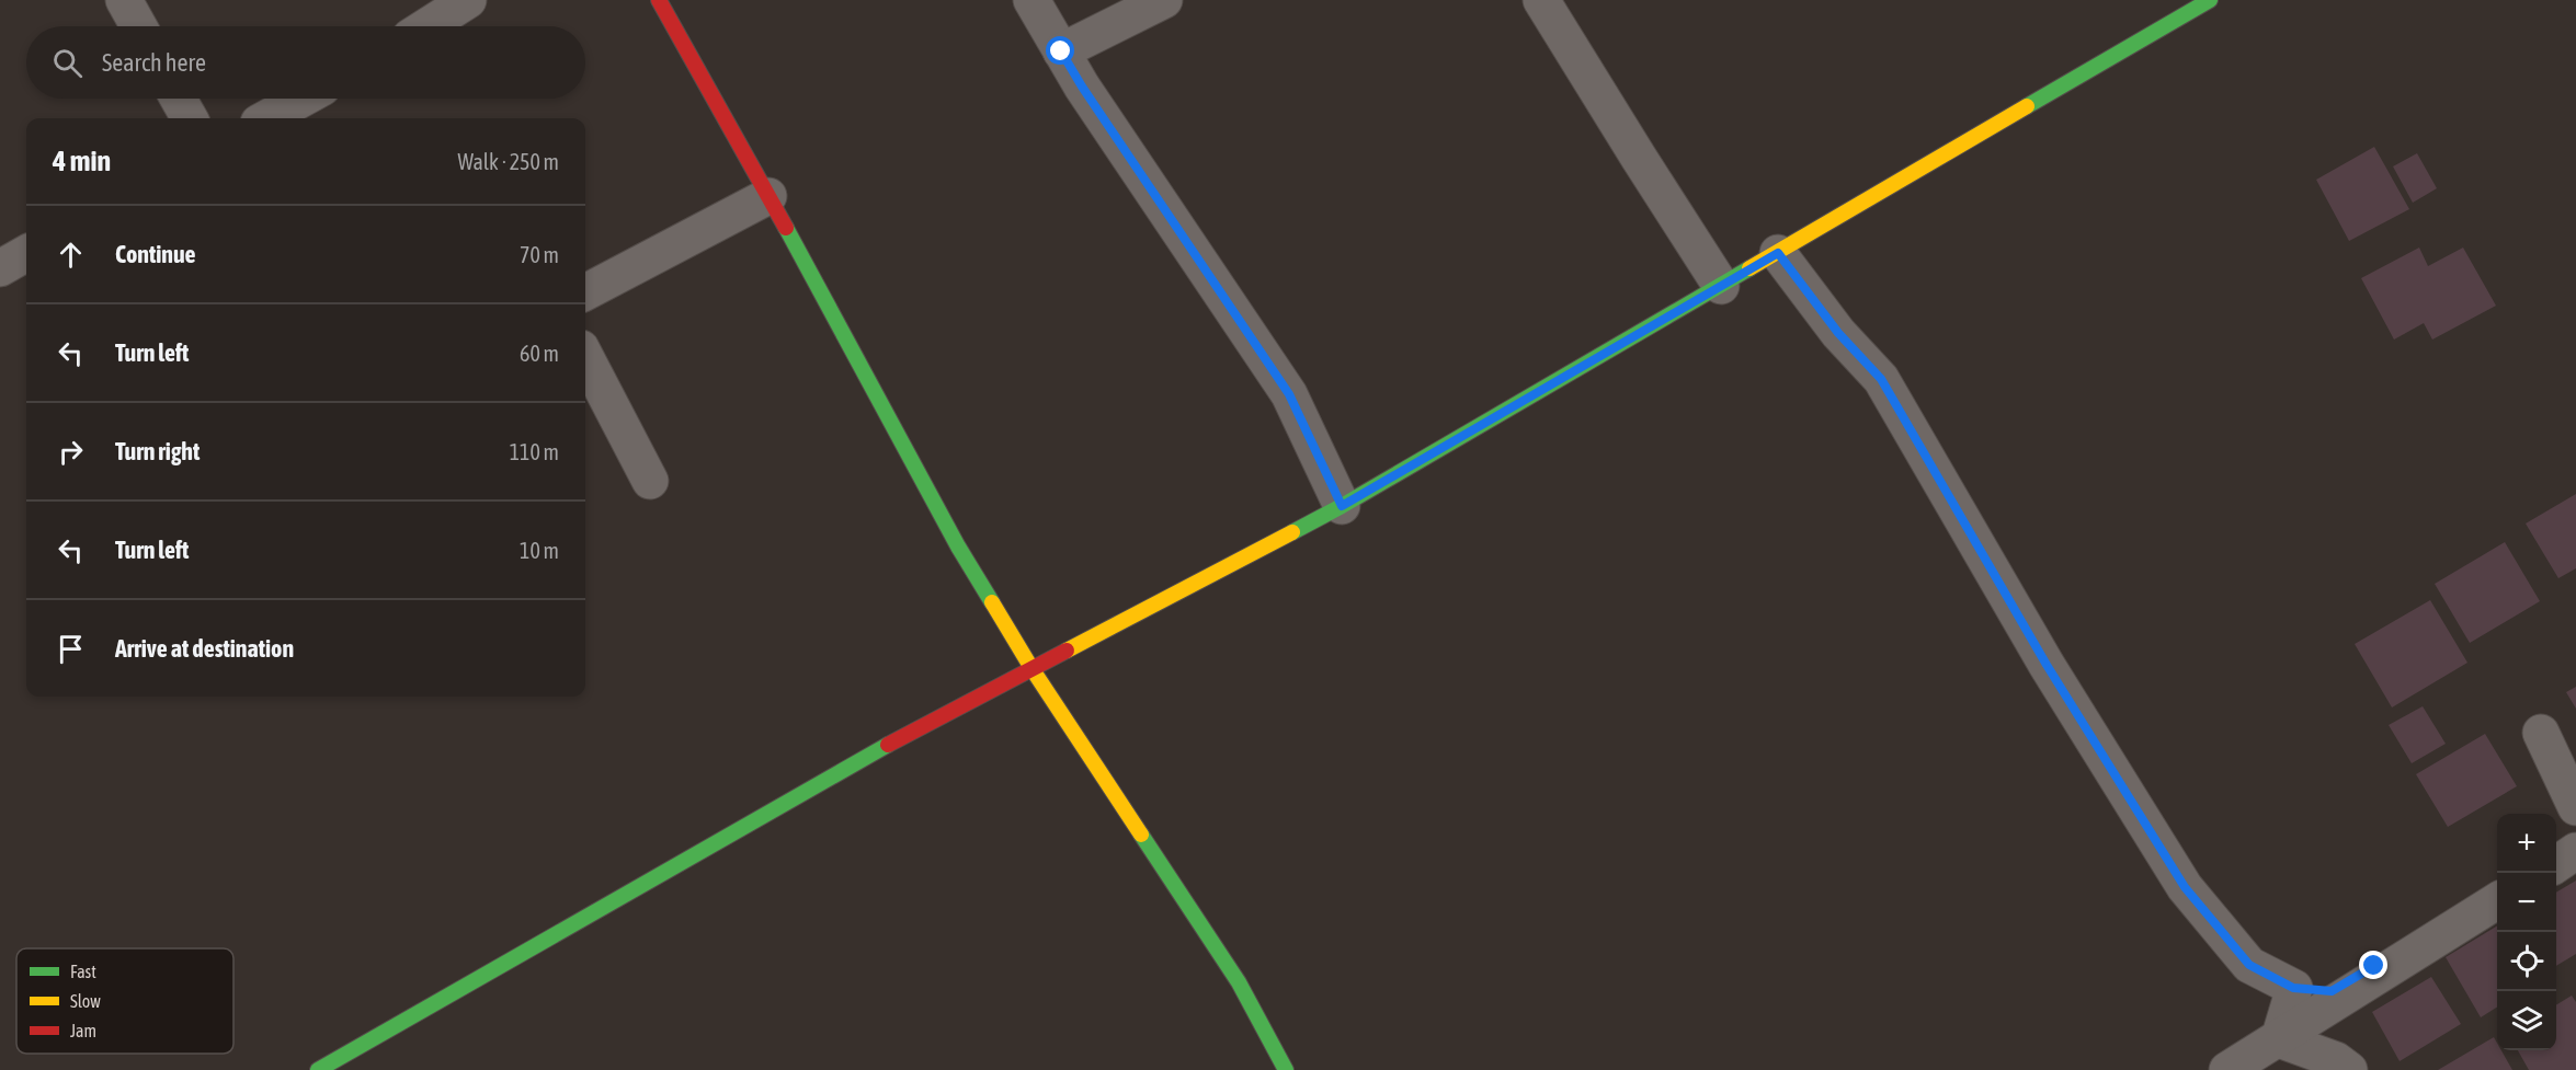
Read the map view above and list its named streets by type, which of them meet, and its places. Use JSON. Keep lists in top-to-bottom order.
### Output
{
  "legend": ["Fast", "Slow", "Jam"],
  "page": {
    "search": "Search here",
    "heading": ["4 min", "Walk · 250 m"],
    "list": [
      ["Continue", "70 m"],
      ["Turn left", "60 m"],
      ["Turn right", "110 m"],
      ["Turn left", "10 m"],
      "Arrive at destination"
    ],
    "map_buttons": ["+", "−"]
  }
}
